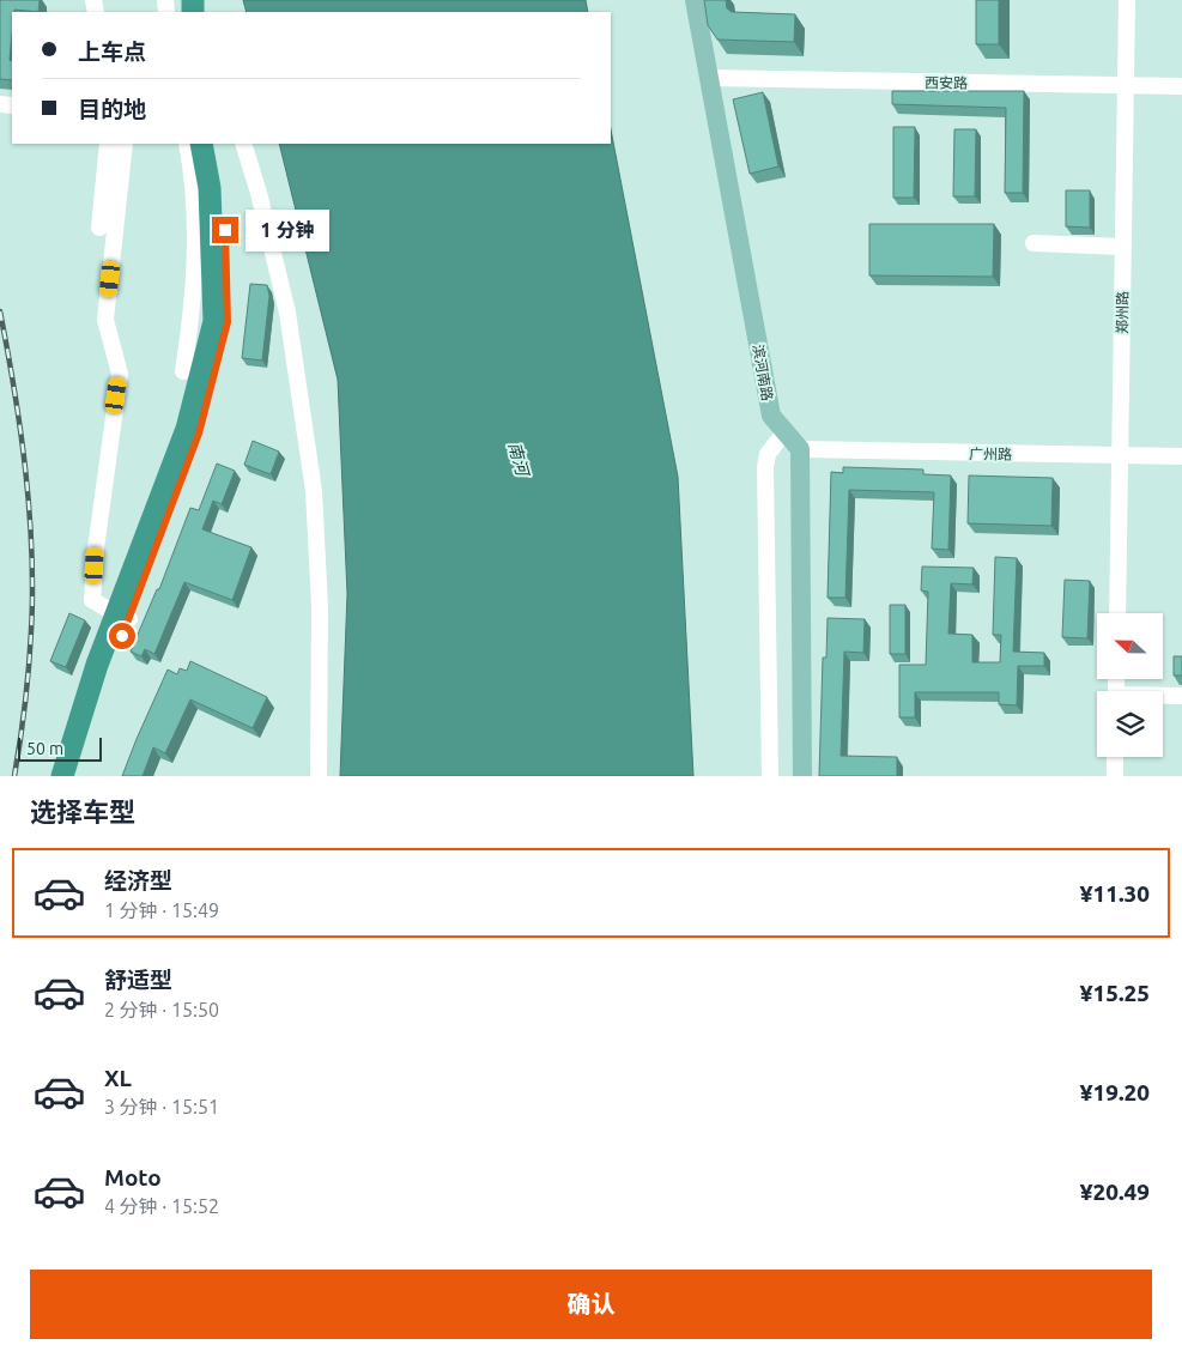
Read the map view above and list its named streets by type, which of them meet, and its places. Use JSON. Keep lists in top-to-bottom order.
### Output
{
  "streets": {
    "main road": ["滨河南路"],
    "street": ["西安路", "郑州路", "广州路"]
  },
  "crossings": [
    ["西安路", "郑州路"],
    ["西安路", "滨河南路"],
    ["郑州路", "广州路"],
    ["滨河南路", "广州路"]
  ],
  "water": ["南河"],
  "scale_bar": "50 m",
  "north": "left",
  "page": {
    "banner": ["上车点", "目的地"],
    "bubble": "1 分钟",
    "scale": "50 m",
    "heading": "选择车型",
    "list": [
      {
        "name": "经济型",
        "note": "1 分钟 · 15:49",
        "value": "¥11.30"
      },
      {
        "name": "舒适型",
        "note": "2 分钟 · 15:50",
        "value": "¥15.25"
      },
      {
        "name": "XL",
        "note": "3 分钟 · 15:51",
        "value": "¥19.20"
      },
      {
        "name": "Moto",
        "note": "4 分钟 · 15:52",
        "value": "¥20.49"
      }
    ],
    "buttons": "确认"
  }
}
